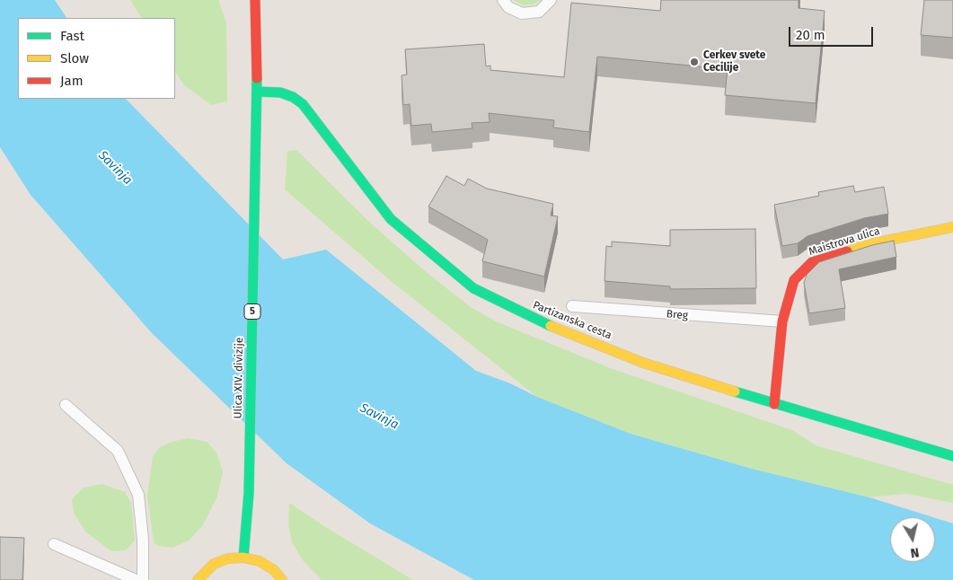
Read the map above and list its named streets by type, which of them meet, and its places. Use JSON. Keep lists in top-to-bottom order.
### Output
{
  "streets": {
    "street": [
      "Maistrova ulica",
      "5",
      "Partizanska cesta",
      "Ulica XIV. divizije"
    ],
    "lane": ["Breg"]
  },
  "crossings": [
    ["Maistrova ulica", "Breg"],
    ["Maistrova ulica", "Partizanska cesta"],
    ["5", "Partizanska cesta"],
    ["5", "Ulica XIV. divizije"],
    ["Partizanska cesta", "Ulica XIV. divizije"]
  ],
  "water": ["Savinja"],
  "places": ["Cerkev svete Cecilije"],
  "legend": ["Fast", "Slow", "Jam"],
  "scale_bar": "20 m",
  "north": "bottom"
}
